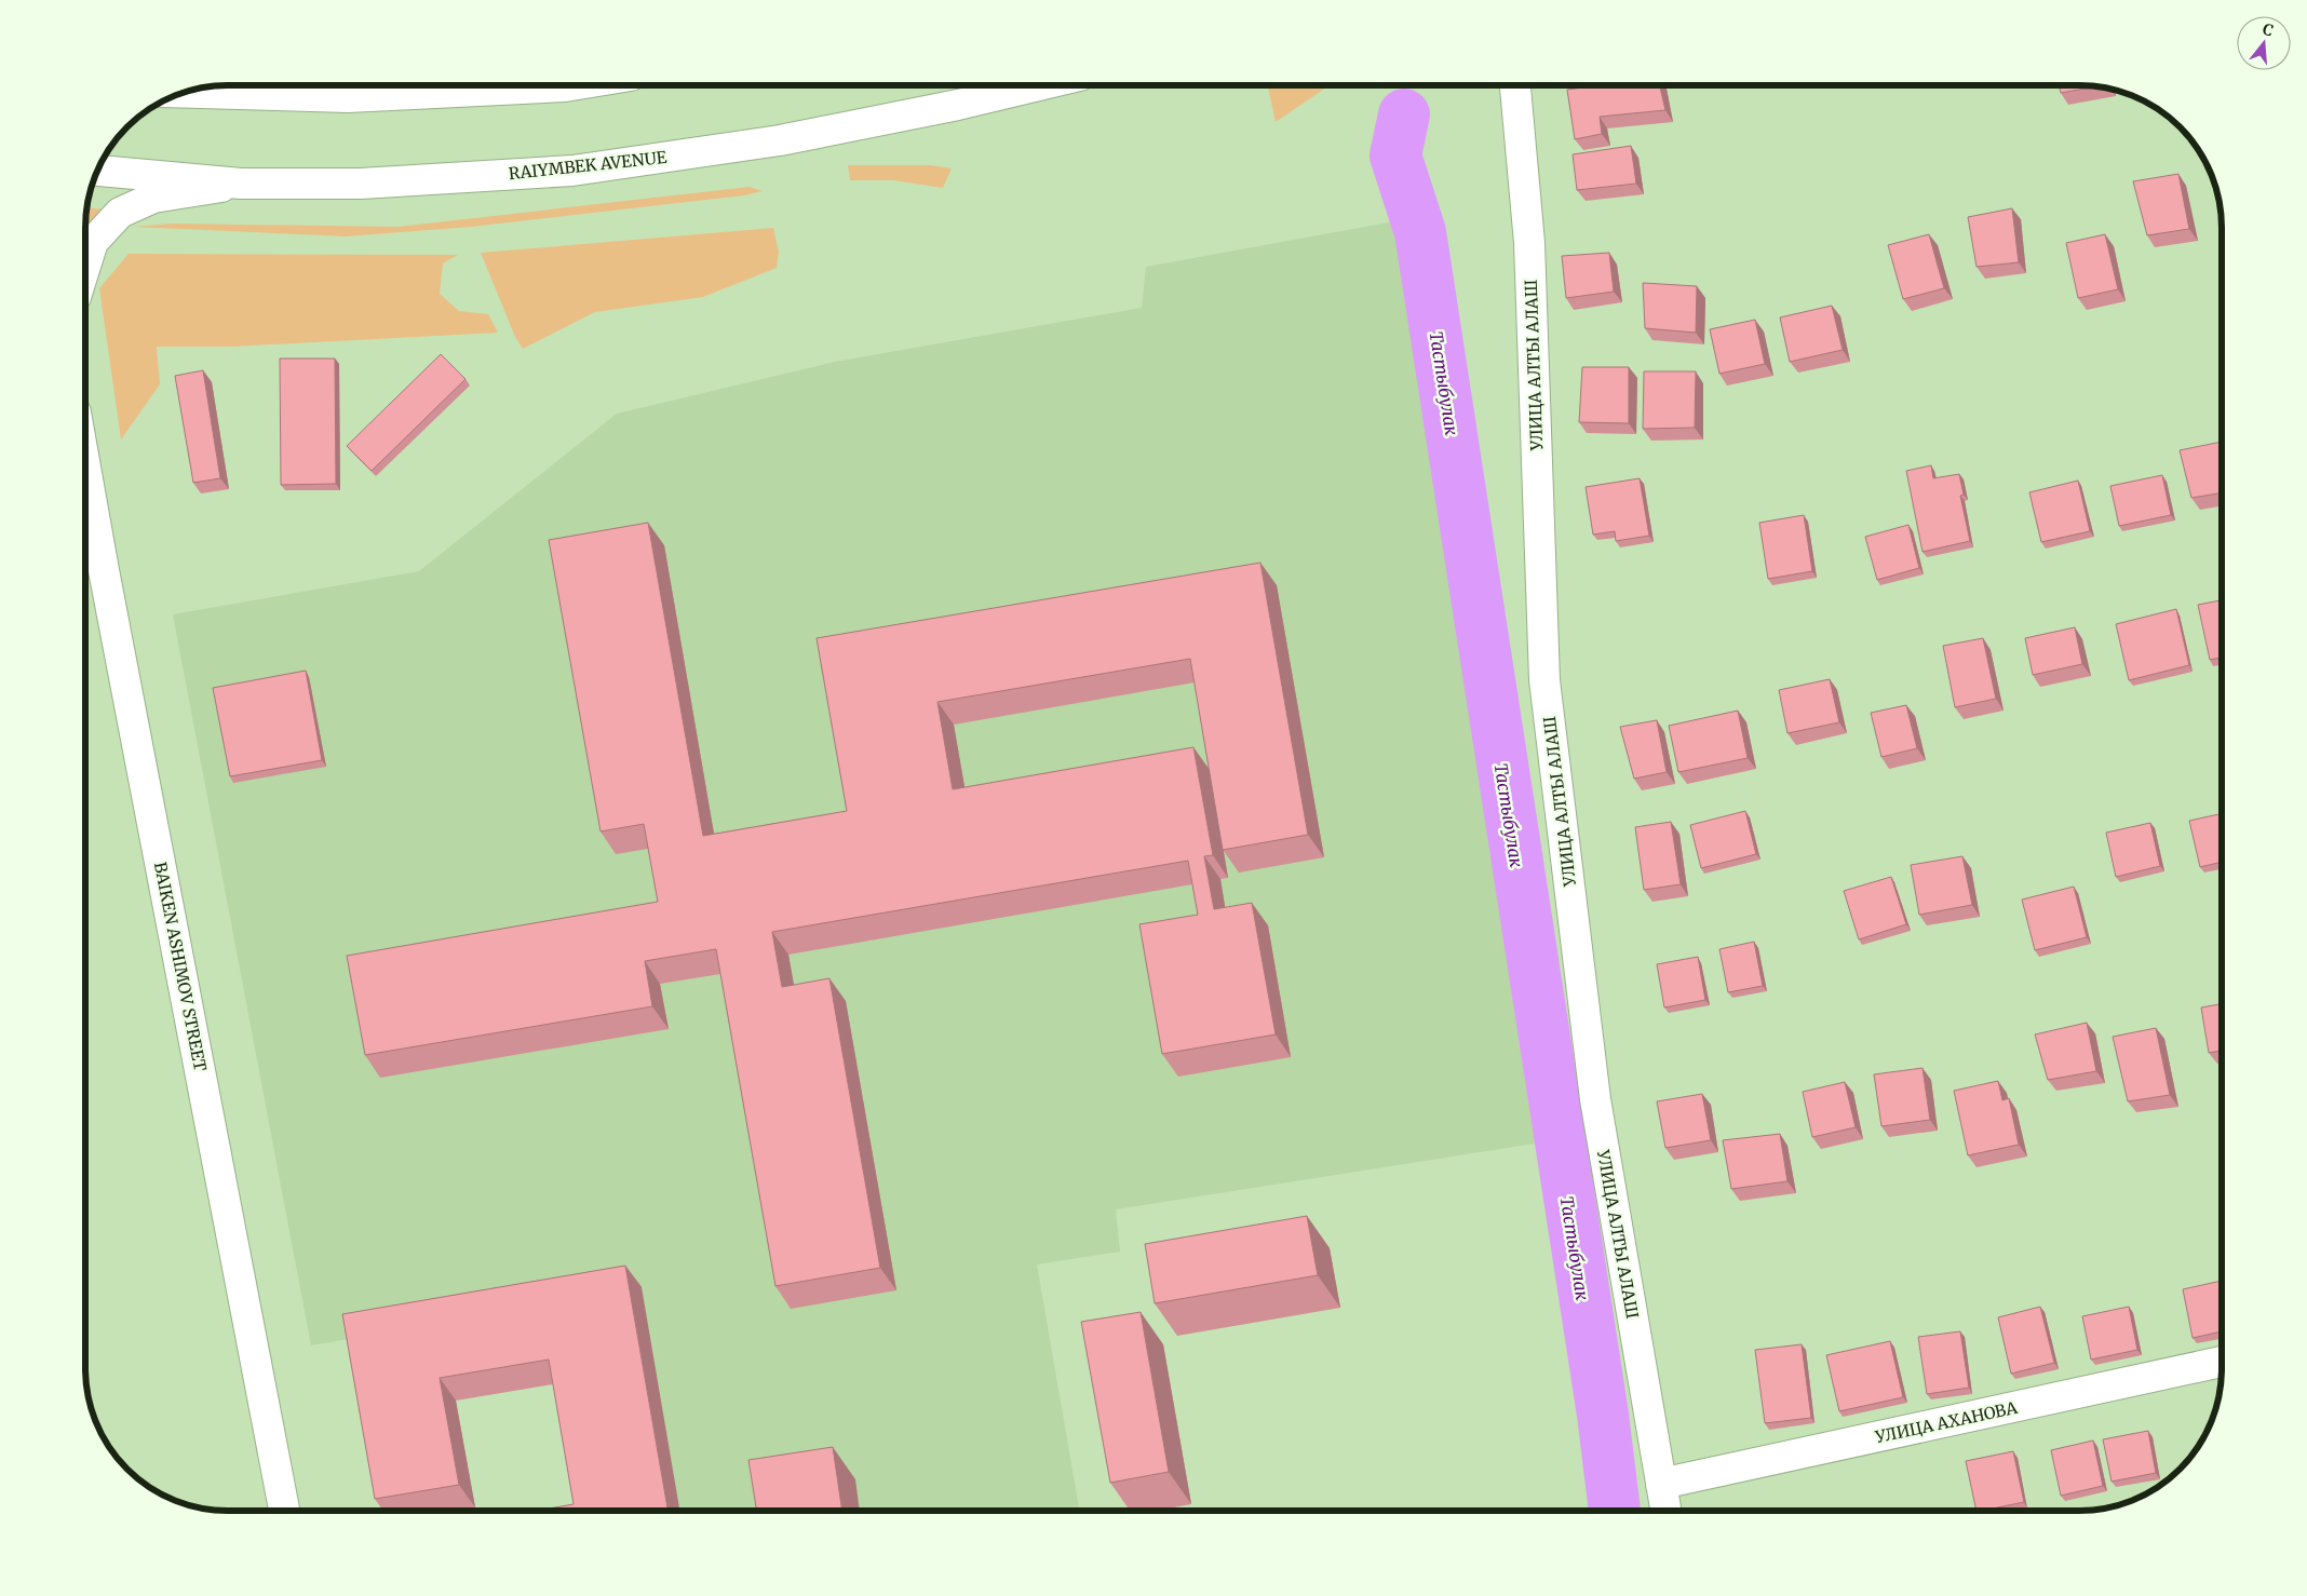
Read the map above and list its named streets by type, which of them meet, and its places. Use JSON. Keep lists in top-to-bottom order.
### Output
{
  "streets": {
    "main road": [
      "RAIYMBEK AVENUE",
      "УЛИЦА АЛТЫ АЛАШ",
      "BAIKEN ASHIMOV STREET",
      "УЛИЦА АХАНОВА"
    ]
  },
  "crossings": [
    ["УЛИЦА АЛТЫ АЛАШ", "УЛИЦА АХАНОВА"]
  ],
  "water": ["Тастыбулак"],
  "north": "top"
}
